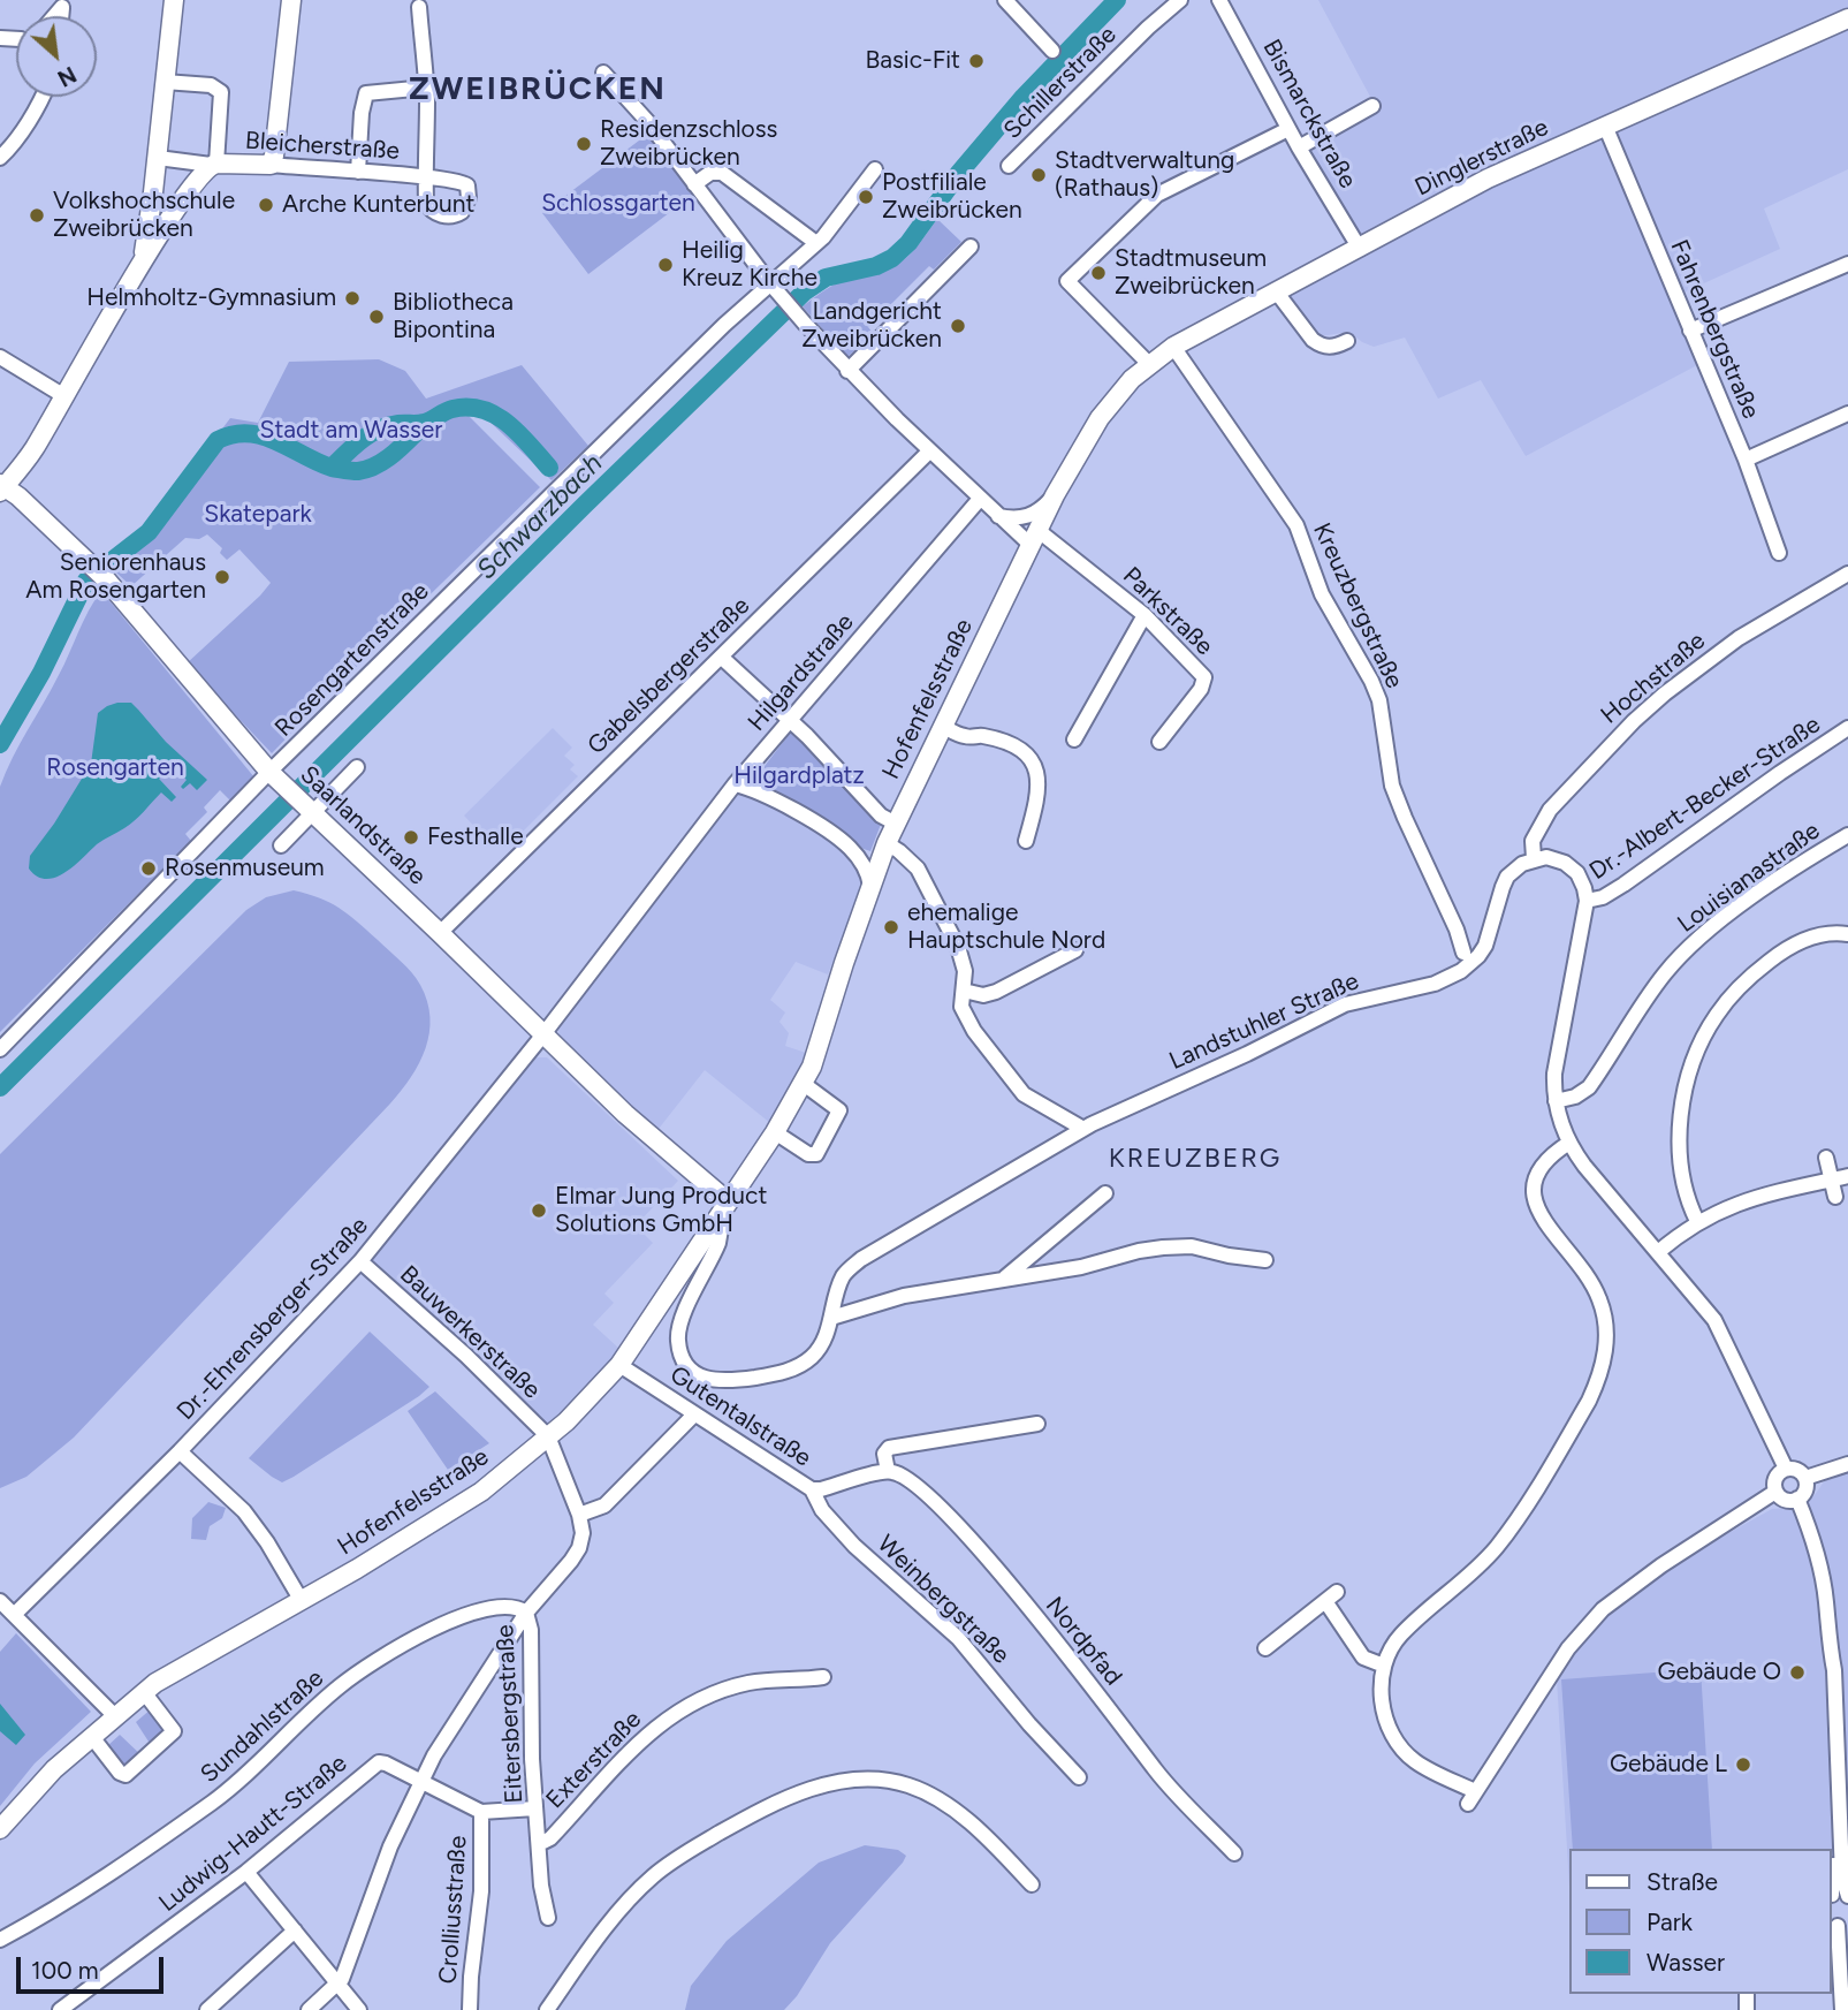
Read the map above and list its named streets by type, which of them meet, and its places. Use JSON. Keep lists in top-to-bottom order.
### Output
{
  "streets": {
    "main road": [
      "Bleicherstraße",
      "Dinglerstraße",
      "Hofenfelsstraße",
      "Saarlandstraße"
    ],
    "street": [
      "Schillerstraße",
      "Bismarckstraße",
      "Fahrenbergstraße",
      "Kreuzbergstraße",
      "Parkstraße",
      "Rosengartenstraße",
      "Hilgardstraße",
      "Gabelsbergerstraße",
      "Hochstraße",
      "Dr.-Albert-Becker-Straße",
      "Louisianastraße",
      "Landstuhler Straße",
      "Dr.-Ehrensberger-Straße",
      "Bauwerkerstraße",
      "Gutentalstraße",
      "Weinbergstraße",
      "Nordpfad",
      "Eitersbergstraße",
      "Sundahlstraße",
      "Exterstraße",
      "Ludwig-Hautt-Straße",
      "Crolliusstraße"
    ]
  },
  "crossings": [
    ["Bismarckstraße", "Dinglerstraße"],
    ["Dinglerstraße", "Fahrenbergstraße"],
    ["Dinglerstraße", "Kreuzbergstraße"],
    ["Dinglerstraße", "Hofenfelsstraße"],
    ["Parkstraße", "Rosengartenstraße"],
    ["Parkstraße", "Hilgardstraße"],
    ["Parkstraße", "Gabelsbergerstraße"],
    ["Parkstraße", "Hofenfelsstraße"],
    ["Rosengartenstraße", "Saarlandstraße"],
    ["Hilgardstraße", "Saarlandstraße"],
    ["Hilgardstraße", "Dr.-Ehrensberger-Straße"],
    ["Gabelsbergerstraße", "Saarlandstraße"],
    ["Hochstraße", "Landstuhler Straße"],
    ["Hofenfelsstraße", "Saarlandstraße"],
    ["Hofenfelsstraße", "Landstuhler Straße"],
    ["Hofenfelsstraße", "Bauwerkerstraße"],
    ["Hofenfelsstraße", "Gutentalstraße"],
    ["Hofenfelsstraße", "Eitersbergstraße"],
    ["Saarlandstraße", "Dr.-Ehrensberger-Straße"],
    ["Dr.-Ehrensberger-Straße", "Bauwerkerstraße"],
    ["Bauwerkerstraße", "Eitersbergstraße"],
    ["Gutentalstraße", "Weinbergstraße"],
    ["Gutentalstraße", "Nordpfad"],
    ["Eitersbergstraße", "Sundahlstraße"],
    ["Eitersbergstraße", "Exterstraße"],
    ["Eitersbergstraße", "Ludwig-Hautt-Straße"],
    ["Ludwig-Hautt-Straße", "Crolliusstraße"]
  ],
  "districts": ["ZWEIBRÜCKEN", "KREUZBERG"],
  "water": ["Schwarzbach"],
  "parks": [
    "Schlossgarten",
    "Stadt am Wasser",
    "Skatepark",
    "Rosengarten",
    "Hilgardplatz"
  ],
  "places": [
    "Basic-Fit",
    "Residenzschloss Zweibrücken",
    "Stadtverwaltung (Rathaus)",
    "Postfiliale Zweibrücken",
    "Arche Kunterbunt",
    "Volkshochschule Zweibrücken",
    "Heilig Kreuz Kirche",
    "Stadtmuseum Zweibrücken",
    "Helmholtz-Gymnasium",
    "Bibliotheca Bipontina",
    "Landgericht Zweibrücken",
    "Seniorenhaus Am Rosengarten",
    "Festhalle",
    "Rosenmuseum",
    "ehemalige Hauptschule Nord",
    "Elmar Jung Product Solutions GmbH",
    "Gebäude O",
    "Gebäude L"
  ],
  "legend": ["Straße", "Park", "Wasser"],
  "scale_bar": "100 m",
  "north": "bottom right"
}
